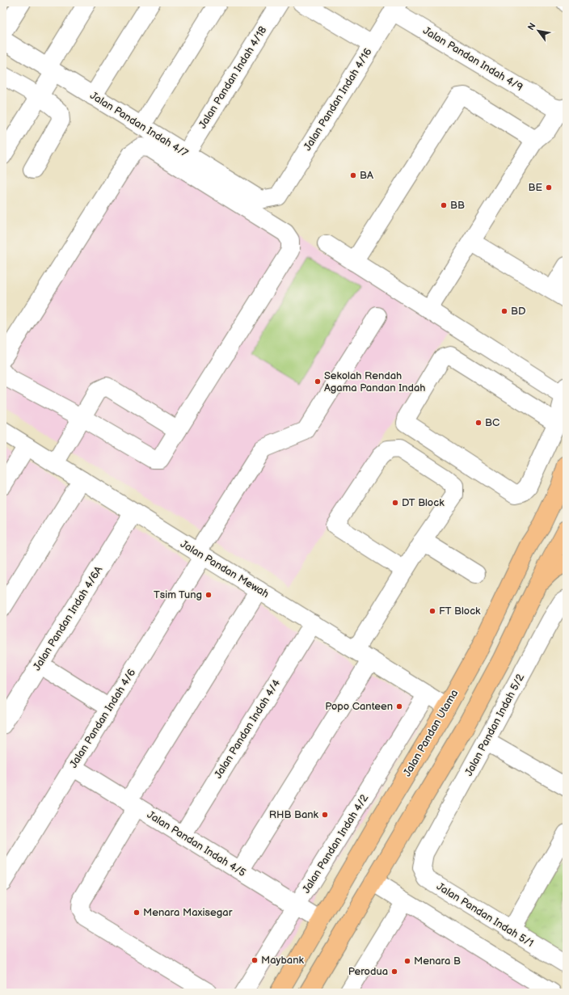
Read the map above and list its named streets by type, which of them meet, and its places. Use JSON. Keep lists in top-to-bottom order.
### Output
{
  "streets": {
    "main road": ["Jalan Pandan Utama"],
    "street": [
      "Jalan Pandan Indah 4/9",
      "Jalan Pandan Indah 4/18",
      "Jalan Pandan Indah 4/16",
      "Jalan Pandan Indah 4/7",
      "Jalan Pandan Mewah",
      "Jalan Pandan Indah 4/6A",
      "Jalan Pandan Indah 4/6",
      "Jalan Pandan Indah 5/2",
      "Jalan Pandan Indah 4/4",
      "Jalan Pandan Indah 4/5",
      "Jalan Pandan Indah 4/2",
      "Jalan Pandan Indah 5/1"
    ]
  },
  "crossings": [
    ["Jalan Pandan Indah 4/9", "Jalan Pandan Indah 4/16"],
    ["Jalan Pandan Indah 4/18", "Jalan Pandan Indah 4/7"],
    ["Jalan Pandan Indah 4/16", "Jalan Pandan Indah 4/7"],
    ["Jalan Pandan Mewah", "Jalan Pandan Indah 4/6A"],
    ["Jalan Pandan Mewah", "Jalan Pandan Indah 4/6"],
    ["Jalan Pandan Mewah", "Jalan Pandan Indah 4/4"],
    ["Jalan Pandan Mewah", "Jalan Pandan Utama"],
    ["Jalan Pandan Mewah", "Jalan Pandan Indah 4/2"],
    ["Jalan Pandan Indah 4/6", "Jalan Pandan Indah 4/5"],
    ["Jalan Pandan Indah 5/2", "Jalan Pandan Indah 5/1"],
    ["Jalan Pandan Indah 4/4", "Jalan Pandan Indah 4/5"],
    ["Jalan Pandan Utama", "Jalan Pandan Indah 4/5"],
    ["Jalan Pandan Indah 4/5", "Jalan Pandan Indah 4/2"]
  ],
  "places": [
    "BA",
    "BE",
    "BB",
    "BD",
    "Sekolah Rendah Agama Pandan Indah",
    "BC",
    "DT Block",
    "Tsim Tung",
    "FT Block",
    "Popo Canteen",
    "RHB Bank",
    "Menara Maxisegar",
    "Maybank",
    "Menara B",
    "Perodua"
  ],
  "north": "top left"
}
